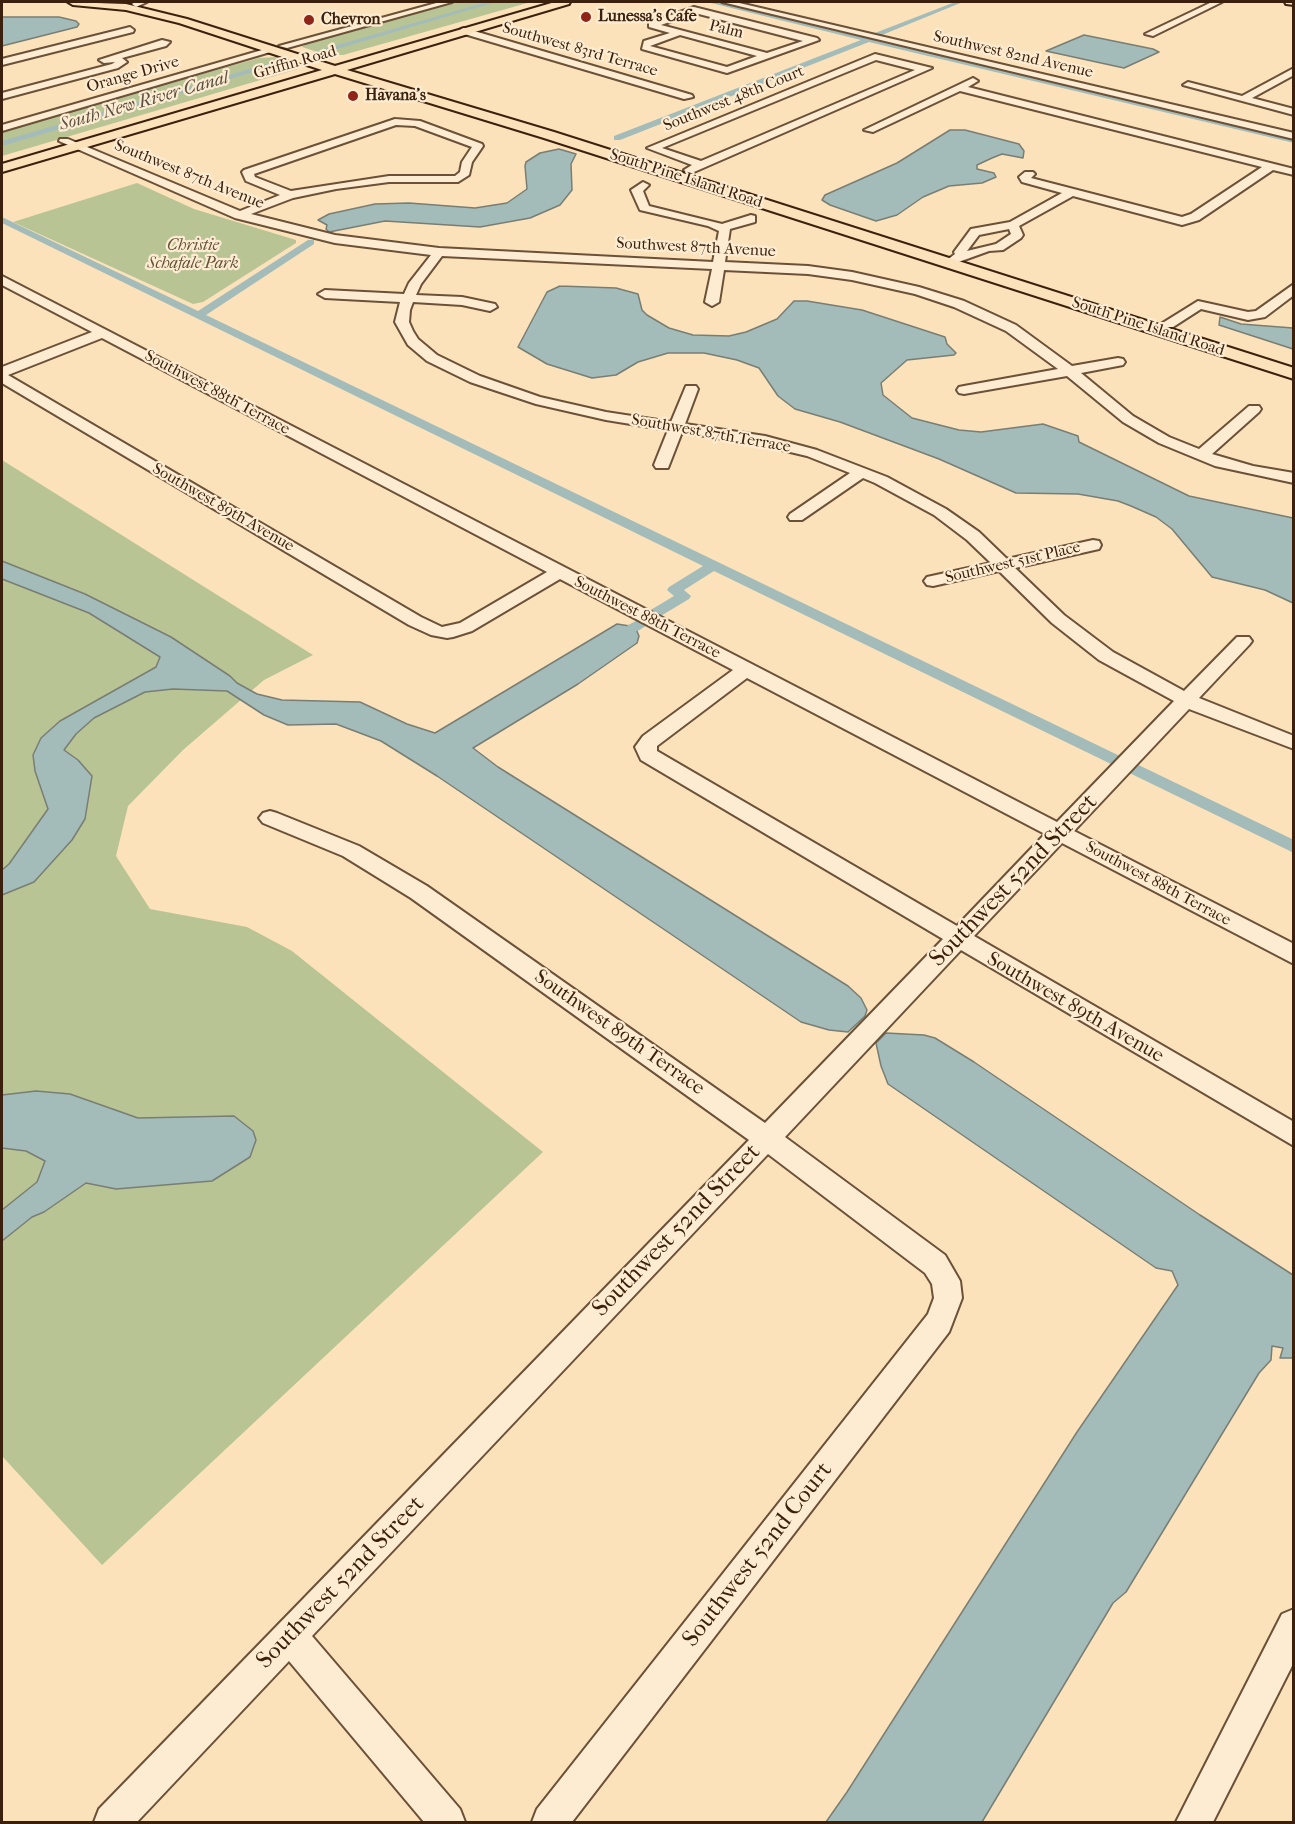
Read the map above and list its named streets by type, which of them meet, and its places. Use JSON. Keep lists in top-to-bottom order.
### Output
{
  "streets": {
    "main road": ["Griffin Road", "South Pine Island Road"],
    "street": [
      "Palm",
      "Southwest 83rd Terrace",
      "Southwest 82nd Avenue",
      "Orange Drive",
      "Southwest 48th Court",
      "Southwest 87th Avenue",
      "Southwest 88th Terrace",
      "Southwest 87th Terrace",
      "Southwest 89th Avenue",
      "Southwest 51st Place",
      "Southwest 52nd Street",
      "Southwest 89th Terrace",
      "Southwest 52nd Court"
    ]
  },
  "crossings": [
    ["Southwest 83rd Terrace", "Griffin Road"],
    ["Griffin Road", "Southwest 87th Avenue"],
    ["Griffin Road", "South Pine Island Road"],
    ["Orange Drive", "South Pine Island Road"],
    ["Southwest 88th Terrace", "Southwest 89th Avenue"],
    ["Southwest 88th Terrace", "Southwest 52nd Street"],
    ["Southwest 87th Terrace", "Southwest 51st Place"],
    ["Southwest 87th Terrace", "Southwest 52nd Street"],
    ["Southwest 89th Avenue", "Southwest 52nd Street"],
    ["Southwest 52nd Street", "Southwest 89th Terrace"],
    ["Southwest 89th Terrace", "Southwest 52nd Court"]
  ],
  "water": ["South New River Canal"],
  "parks": ["Christie Schafale Park"],
  "places": ["Lunessa’s Cafe", "Chevron", "Havana's"]
}
